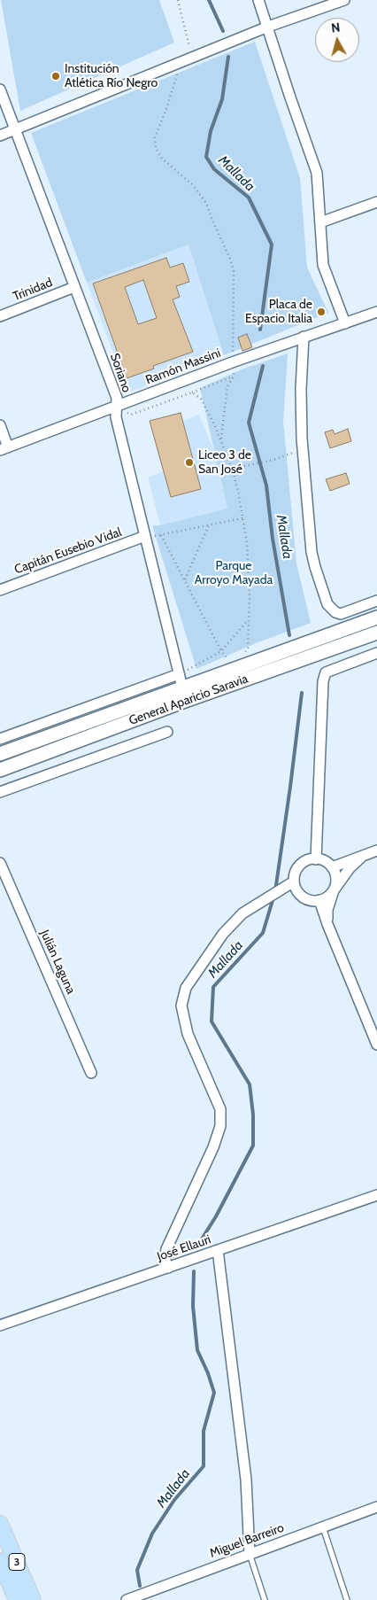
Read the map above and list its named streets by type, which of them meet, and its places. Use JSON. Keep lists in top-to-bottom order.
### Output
{
  "streets": {
    "highway": ["3"],
    "main road": ["General Aparicio Saravia"],
    "street": [
      "Trinidad",
      "Ramón Massini",
      "Soriano",
      "Capitán Eusebio Vidal",
      "Julián Laguna",
      "José Ellauri",
      "Miguel Barreiro"
    ]
  },
  "crossings": [
    ["Trinidad", "Soriano"],
    ["Ramón Massini", "Soriano"],
    ["Soriano", "Capitán Eusebio Vidal"],
    ["Soriano", "General Aparicio Saravia"]
  ],
  "water": ["Mallada"],
  "parks": ["Parque Arroyo Mayada"],
  "places": ["Institución Atlética Río Negro", "Placa de Espacio Italia", "Liceo 3 de San José"],
  "north": "top"
}
